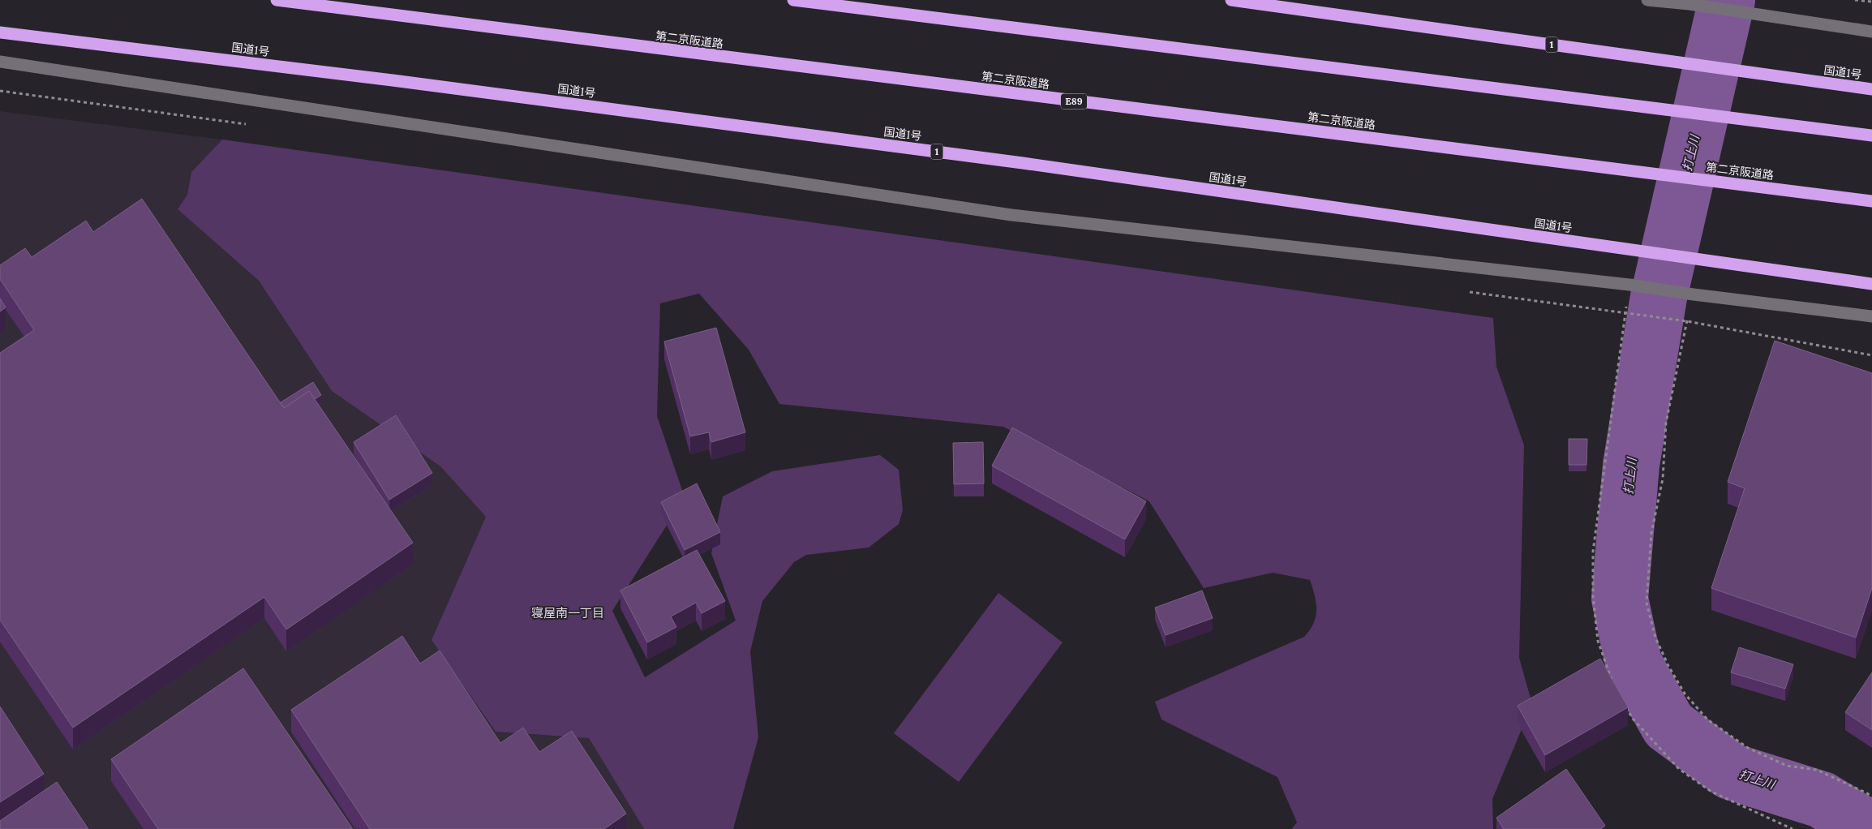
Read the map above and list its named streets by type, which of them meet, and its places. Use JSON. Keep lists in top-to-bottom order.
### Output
{
  "streets": {
    "highway": [
      "第二京阪道路",
      "1",
      "国道1号",
      "E89"
    ]
  },
  "districts": ["寝屋南一丁目"],
  "water": ["打上川"]
}
